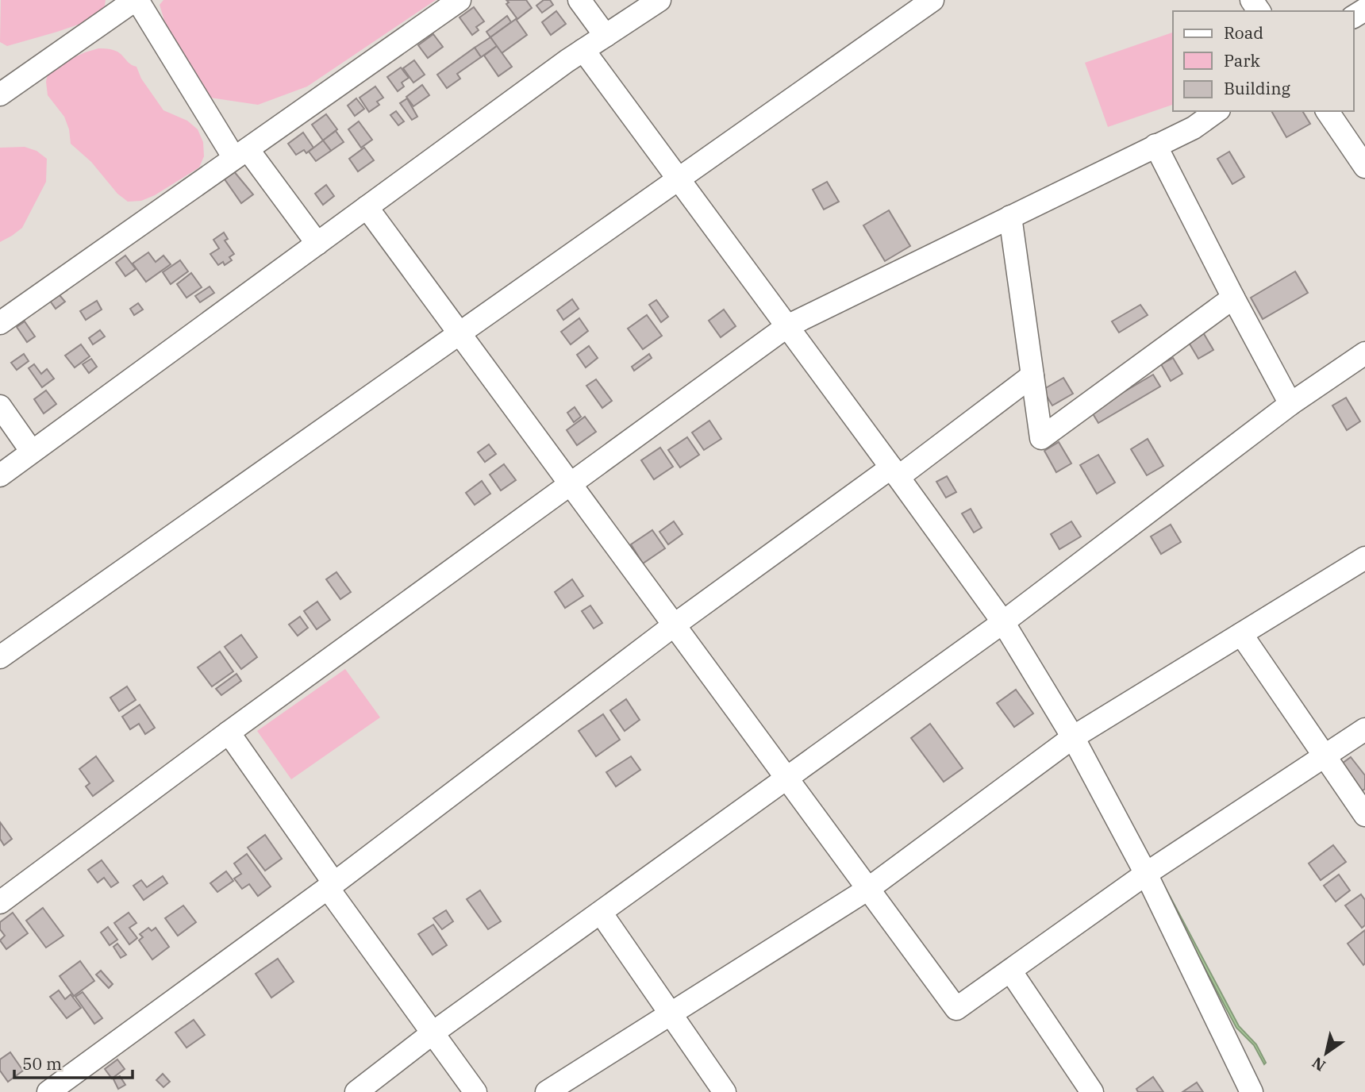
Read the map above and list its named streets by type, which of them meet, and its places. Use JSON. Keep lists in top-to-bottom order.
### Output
{
  "legend": ["Road", "Park", "Building"],
  "scale_bar": "50 m",
  "north": "bottom left"
}
